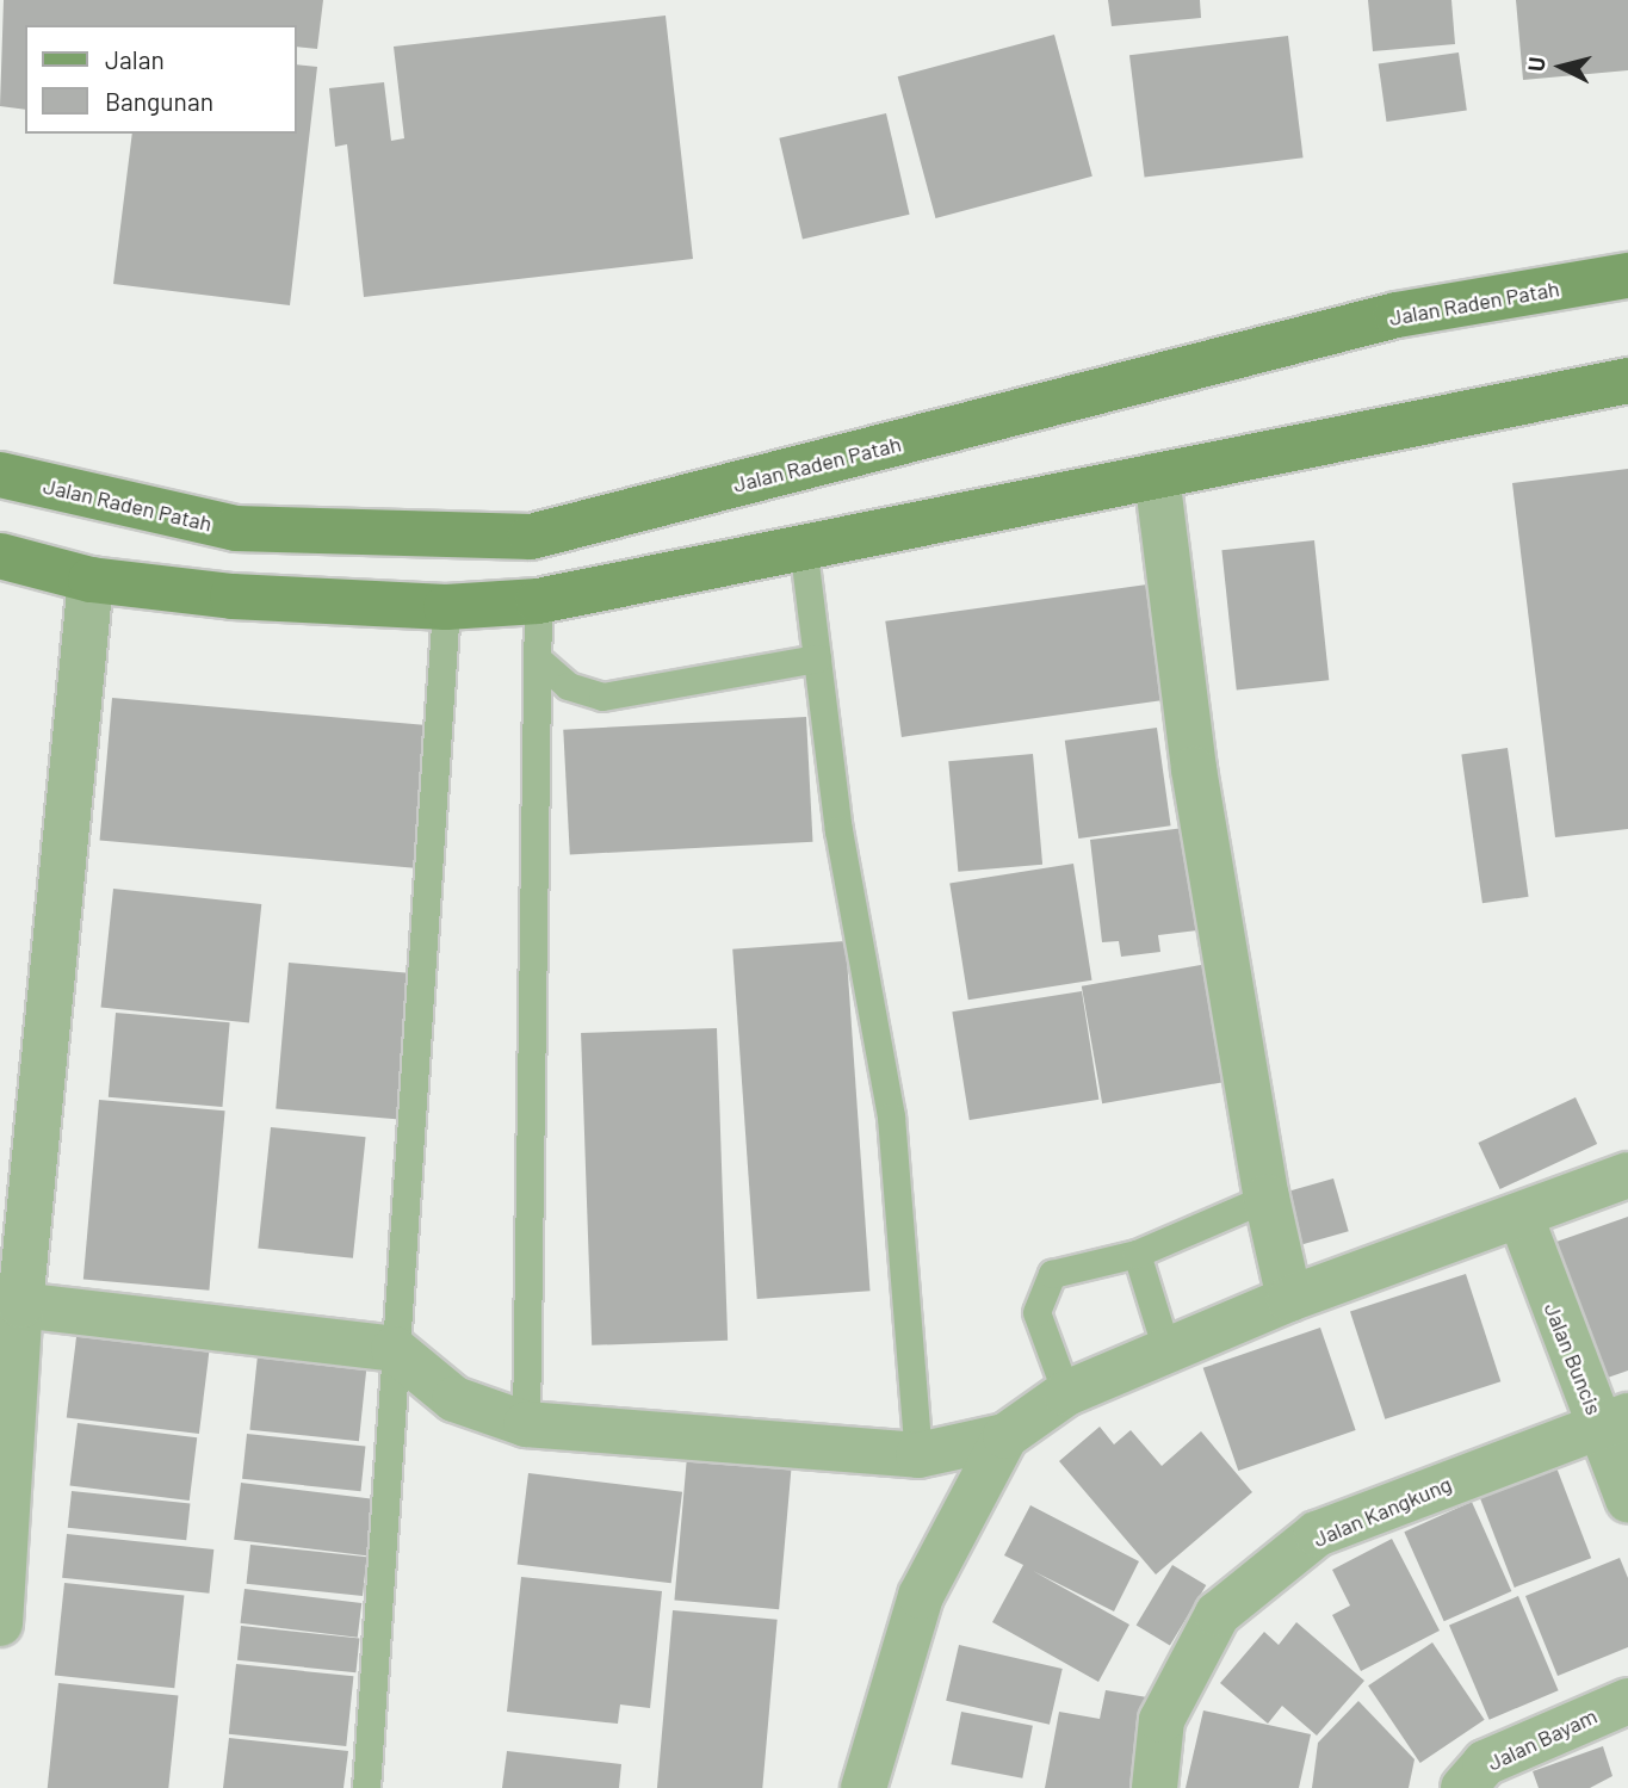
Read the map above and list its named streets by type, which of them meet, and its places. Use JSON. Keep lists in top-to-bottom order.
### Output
{
  "streets": {
    "main road": ["Jalan Raden Patah"],
    "street": ["Jalan Buncis", "Jalan Kangkung", "Jalan Bayam"]
  },
  "crossings": [
    ["Jalan Buncis", "Jalan Kangkung"]
  ],
  "legend": ["Jalan", "Bangunan"],
  "north": "left"
}
